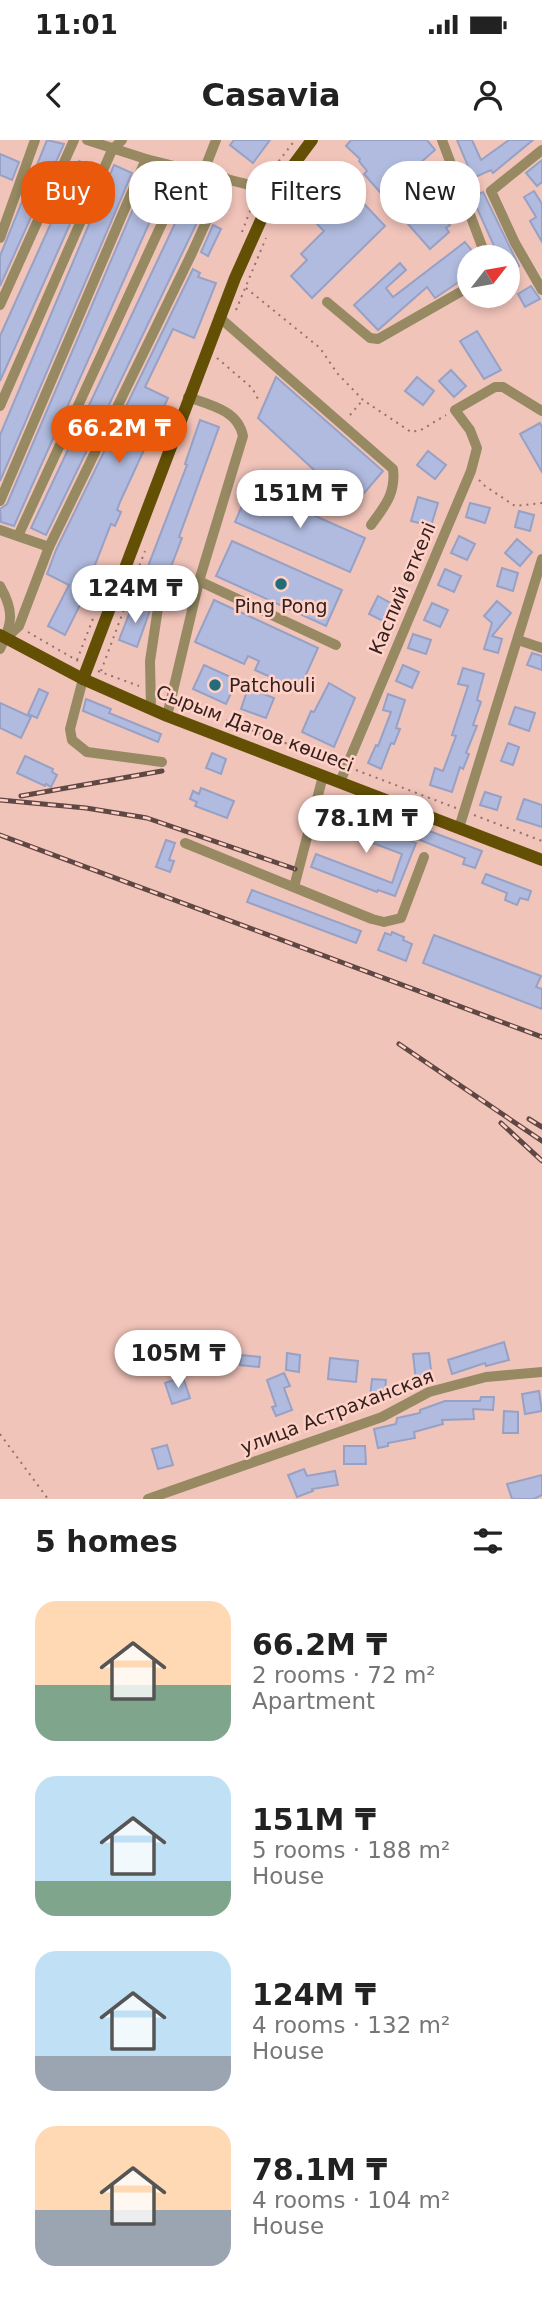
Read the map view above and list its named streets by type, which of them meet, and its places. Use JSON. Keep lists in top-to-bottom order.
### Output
{
  "streets": {
    "main road": ["Сырым Датов көшесі"],
    "street": ["Каспий өткелі", "улица Астраханская"]
  },
  "crossings": [
    ["Каспий өткелі", "Сырым Датов көшесі"]
  ],
  "places": ["Ping Pong", "Patchouli"],
  "north": "top right",
  "page": {
    "status": "11:01",
    "header": "Casavia",
    "chip": [
      "Buy",
      "Rent",
      "Filters",
      "New"
    ],
    "price": [
      "66.2M ₸",
      "151M ₸",
      "124M ₸",
      "78.1M ₸",
      "105M ₸"
    ],
    "heading": "5 homes",
    "list": [
      {
        "name": "66.2M ₸",
        "note": "2 rooms · 72 m² · Apartment"
      },
      {
        "name": "151M ₸",
        "note": "5 rooms · 188 m² · House"
      },
      {
        "name": "124M ₸",
        "note": "4 rooms · 132 m² · House"
      },
      {
        "name": "78.1M ₸",
        "note": "4 rooms · 104 m² · House"
      }
    ]
  }
}
